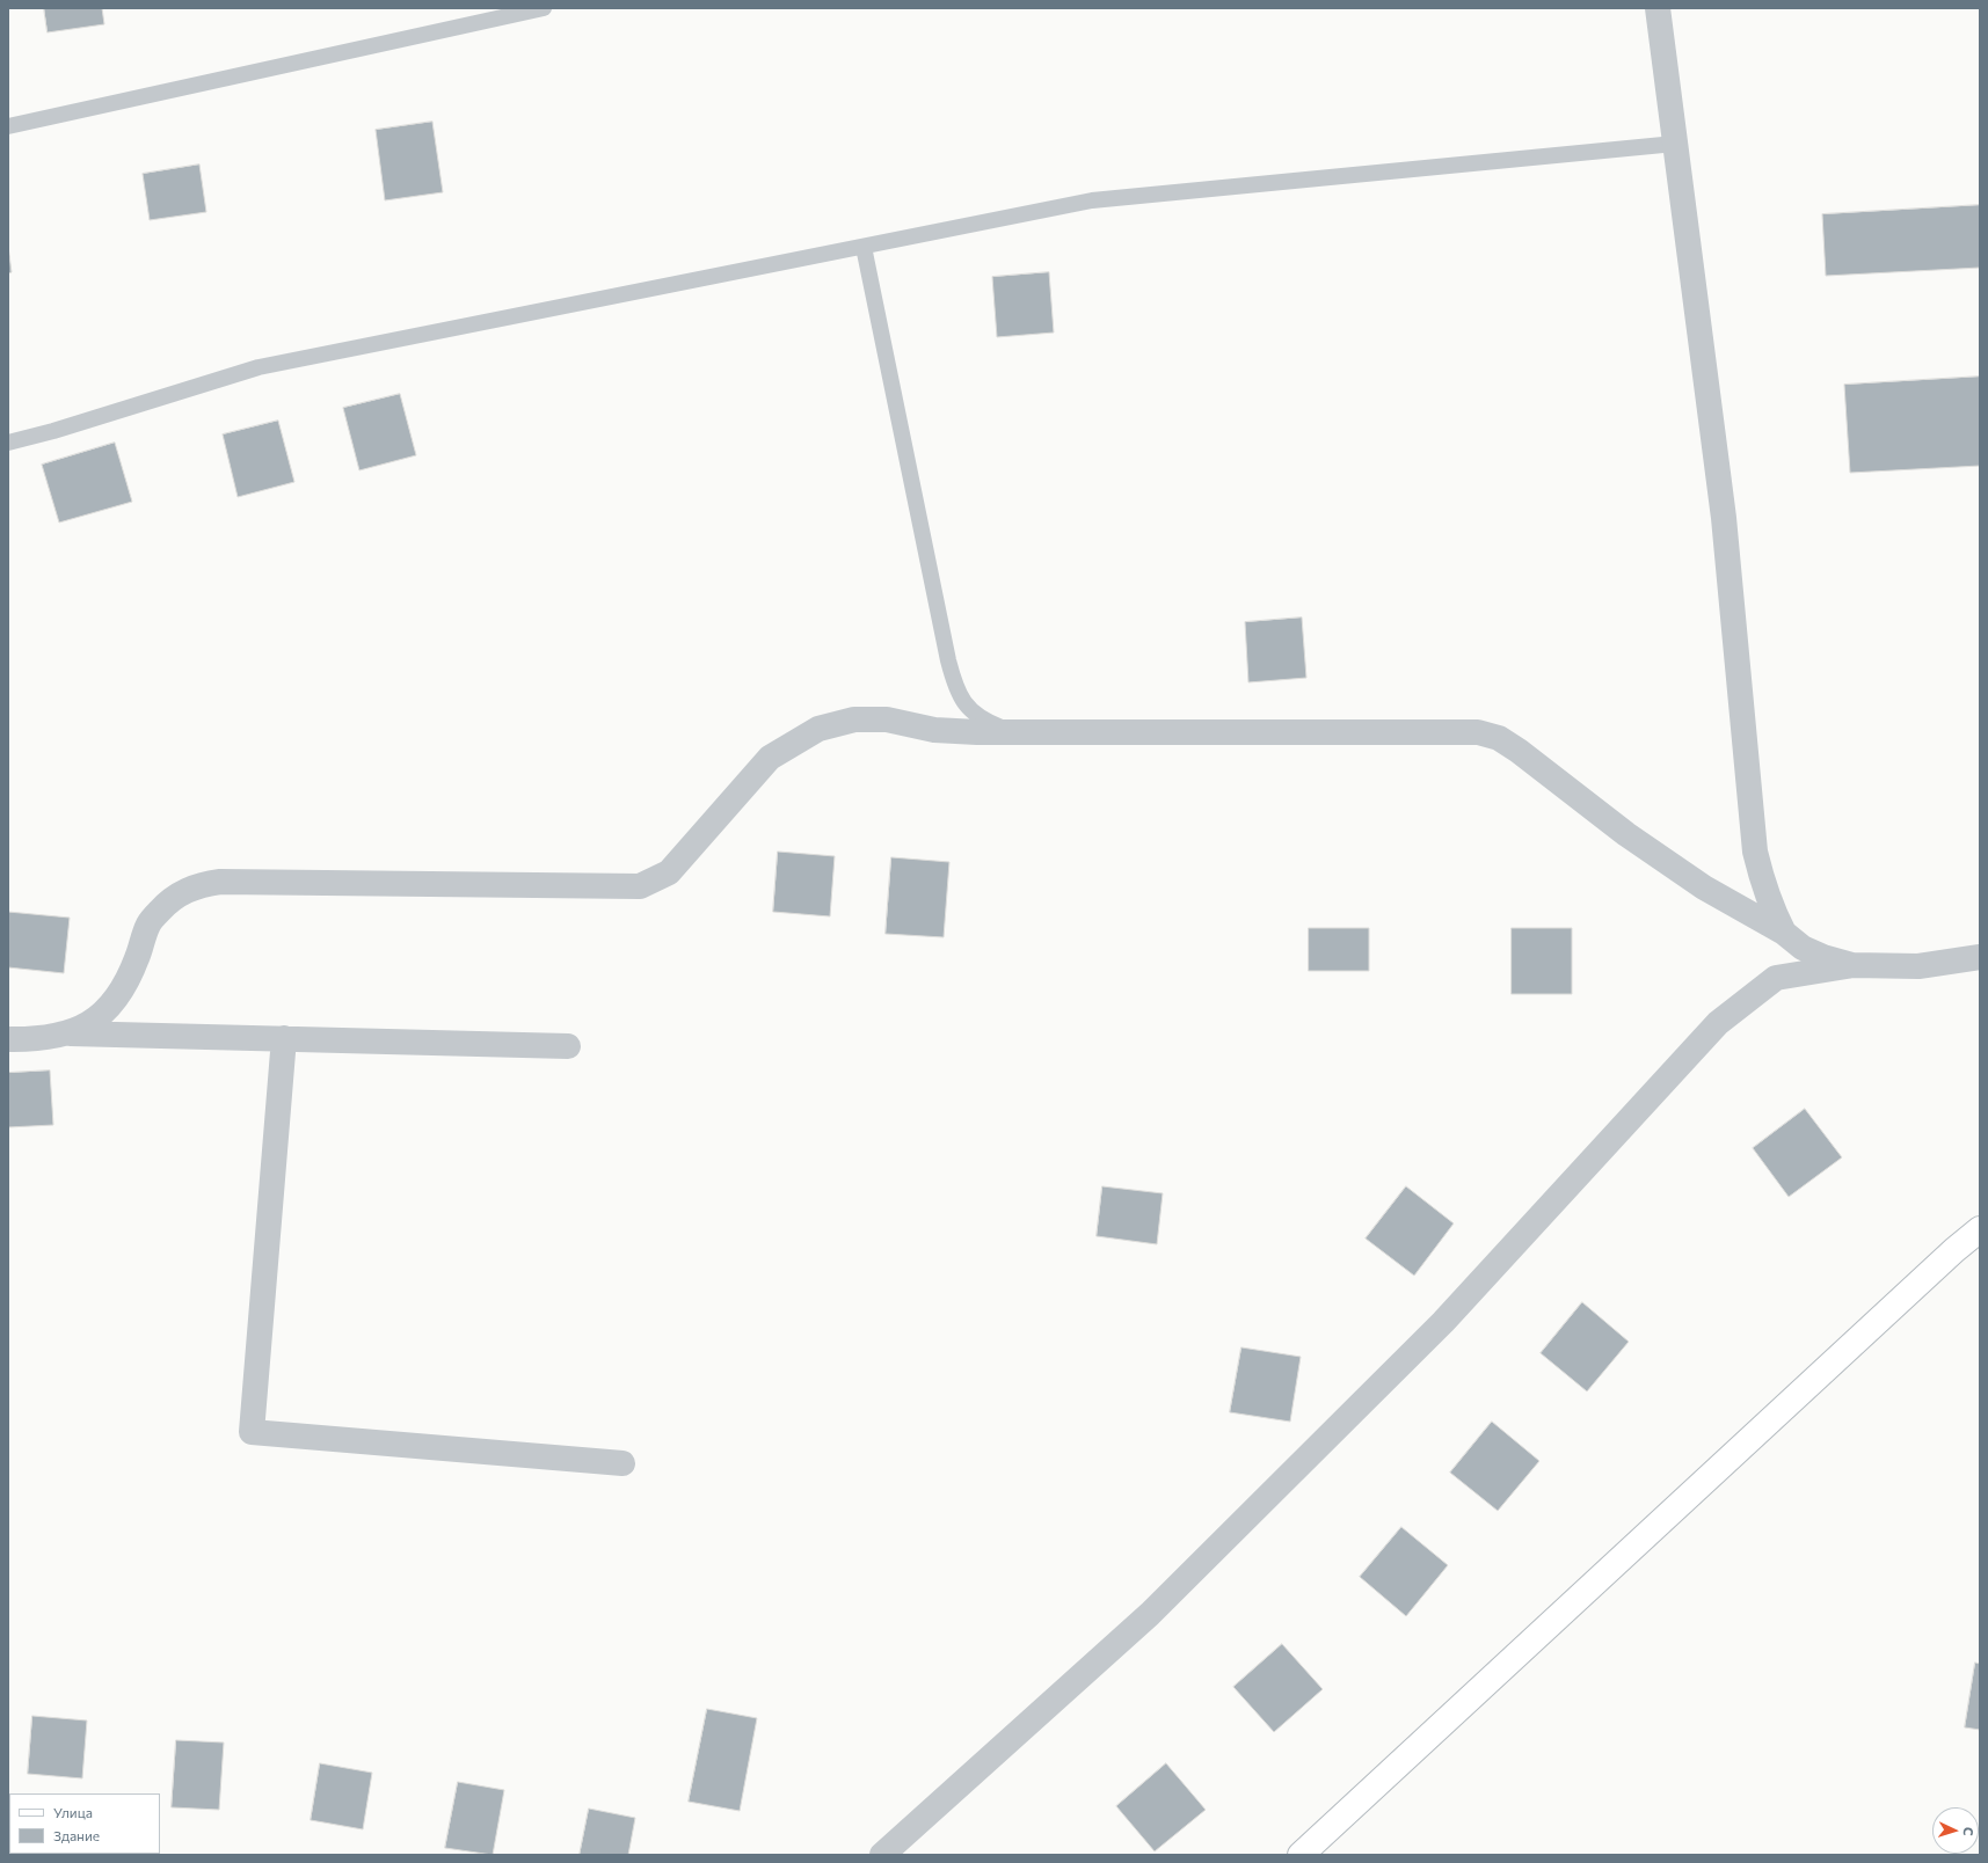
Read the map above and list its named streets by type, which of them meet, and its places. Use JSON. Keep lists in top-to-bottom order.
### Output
{
  "legend": ["Улица", "Здание"],
  "north": "right"
}
